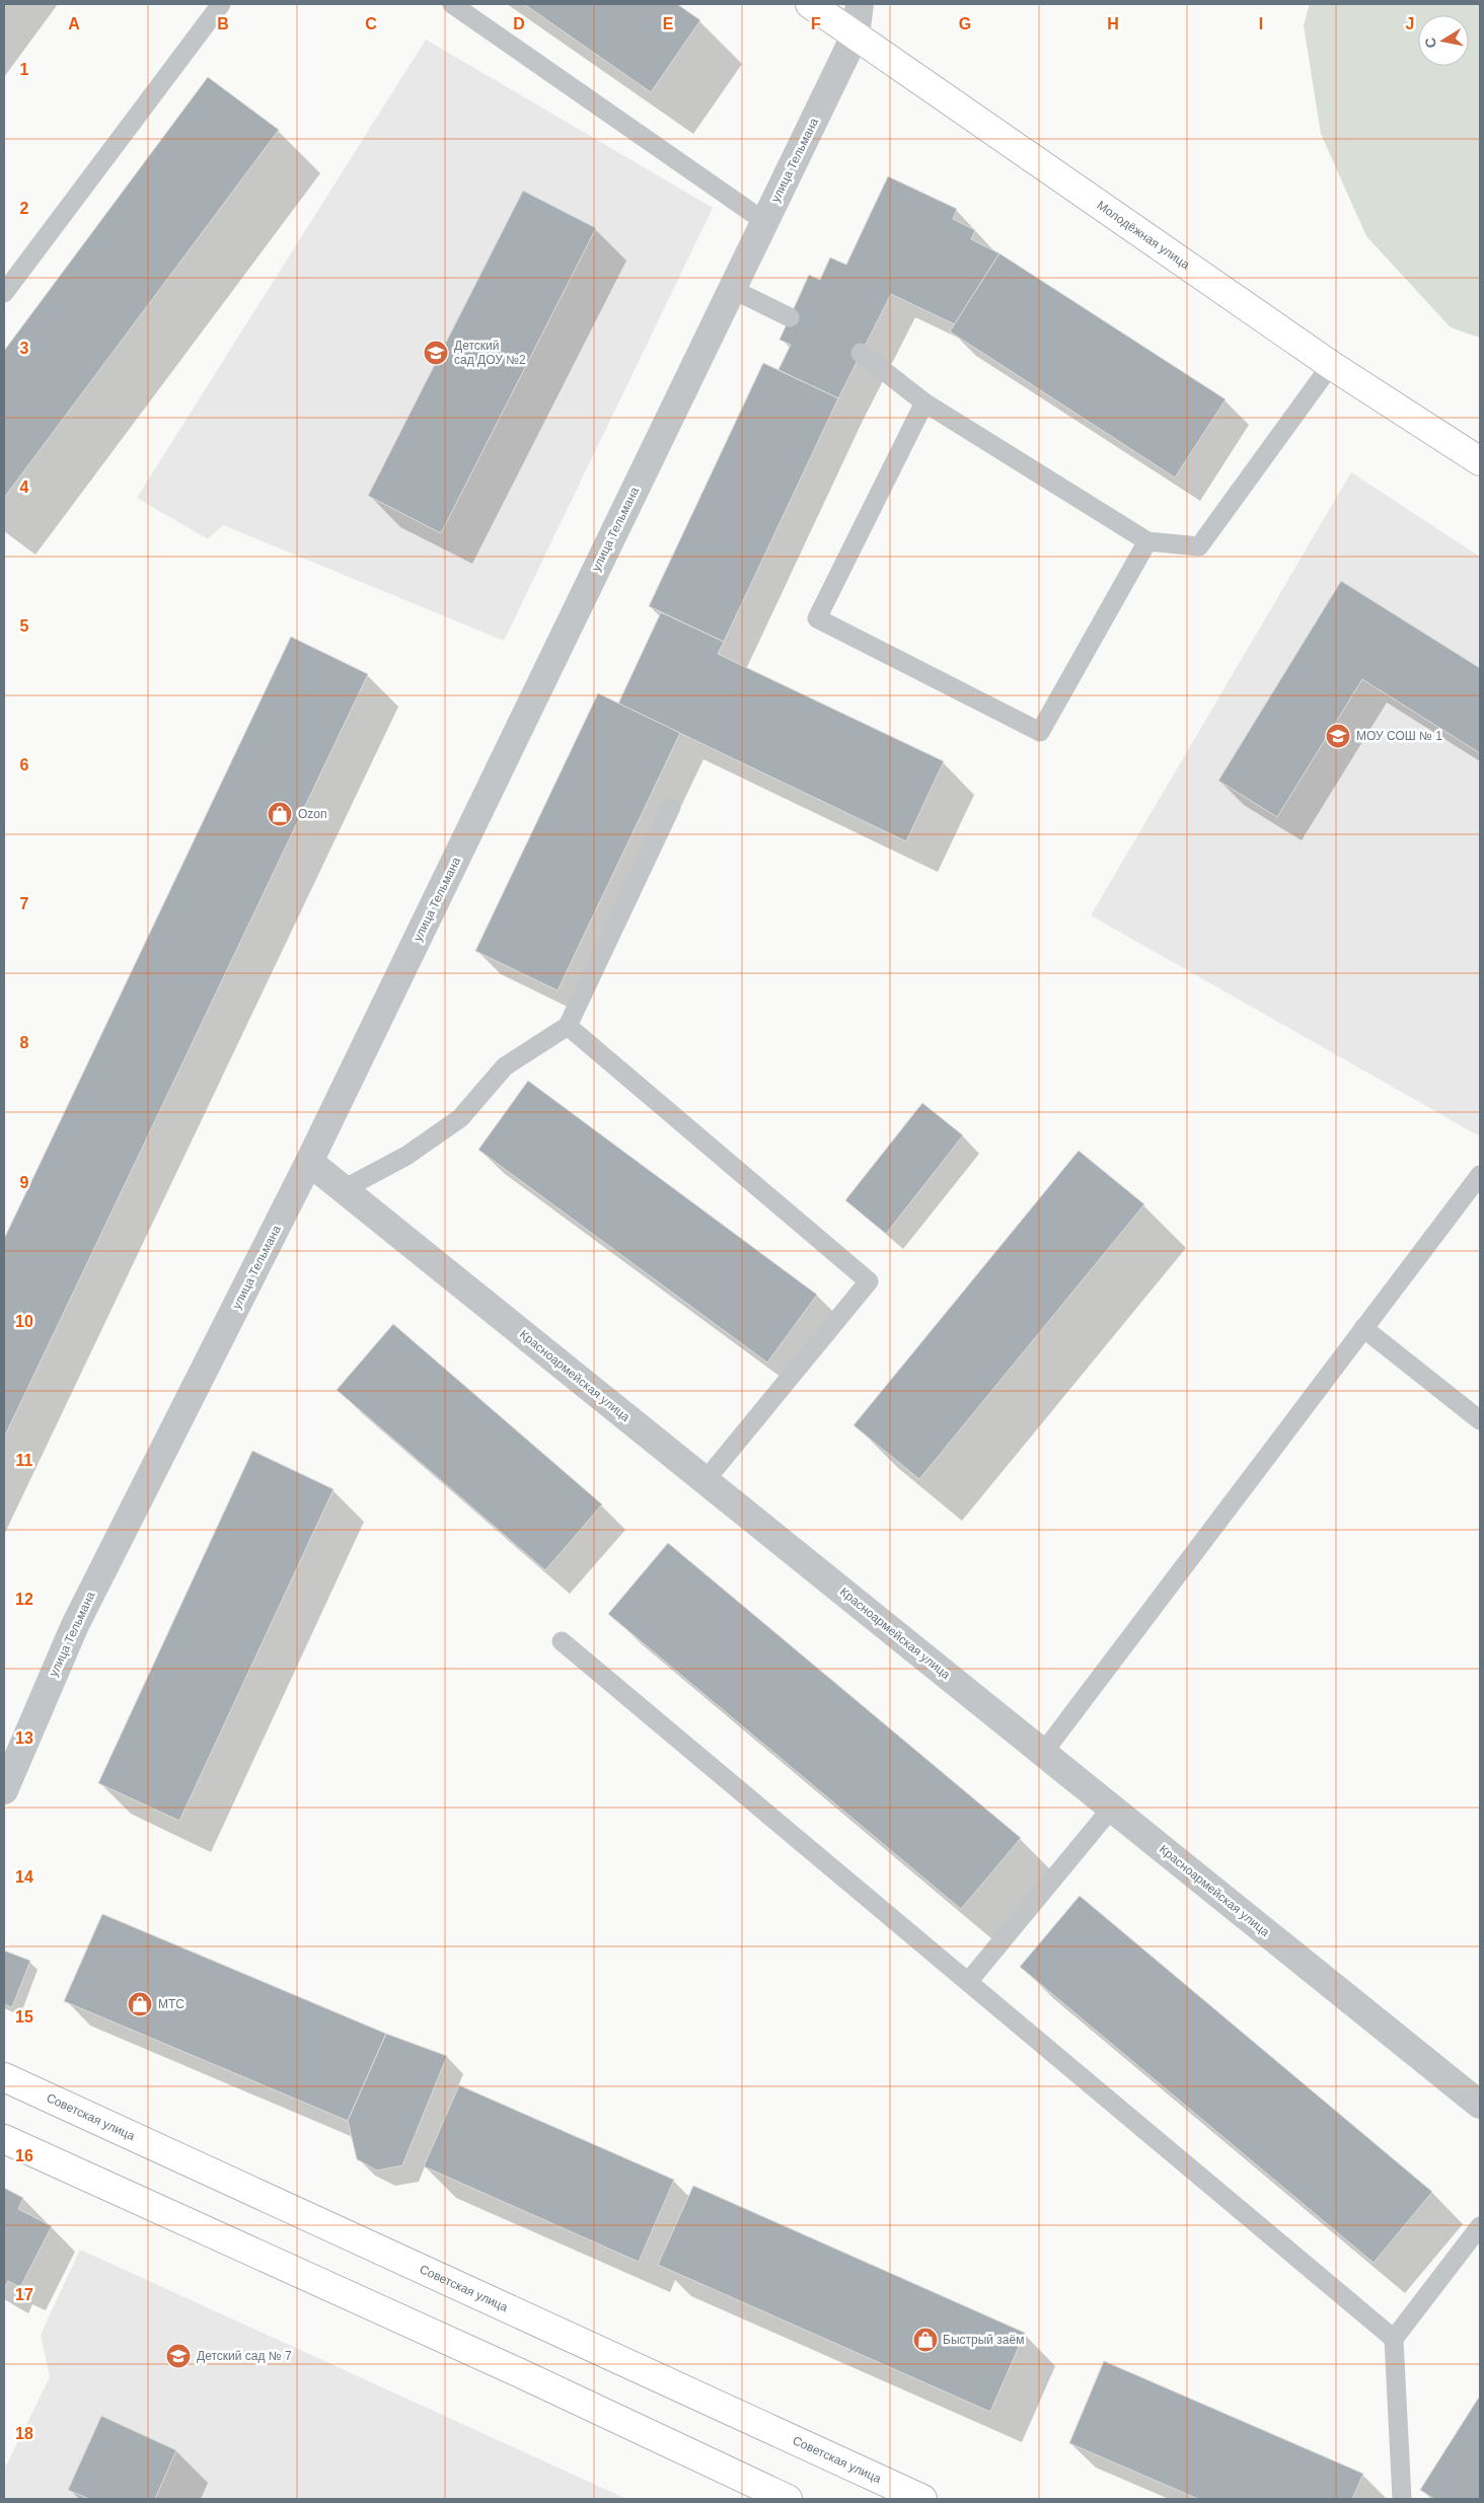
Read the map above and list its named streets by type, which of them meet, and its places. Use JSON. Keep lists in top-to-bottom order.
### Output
{
  "streets": {
    "main road": ["Молодёжная улица", "Советская улица"],
    "street": ["улица Тельмана", "Красноармейская улица"]
  },
  "crossings": [
    ["улица Тельмана", "Молодёжная улица"],
    ["улица Тельмана", "Красноармейская улица"]
  ],
  "places": {
    "school or university": ["Детский сад ДОУ №2", "МОУ СОШ № 1", "Детский сад № 7"],
    "shop": ["Ozon", "МТС", "Быстрый заём"]
  },
  "north": "left",
  "grid": {
    "columns": [
      "A",
      "B",
      "C",
      "D",
      "E",
      "F",
      "G",
      "H",
      "I",
      "J"
    ],
    "rows": [
      "1",
      "2",
      "3",
      "4",
      "5",
      "6",
      "7",
      "8",
      "9",
      "10",
      "11",
      "12",
      "13",
      "14",
      "15",
      "16",
      "17",
      "18"
    ]
  }
}
